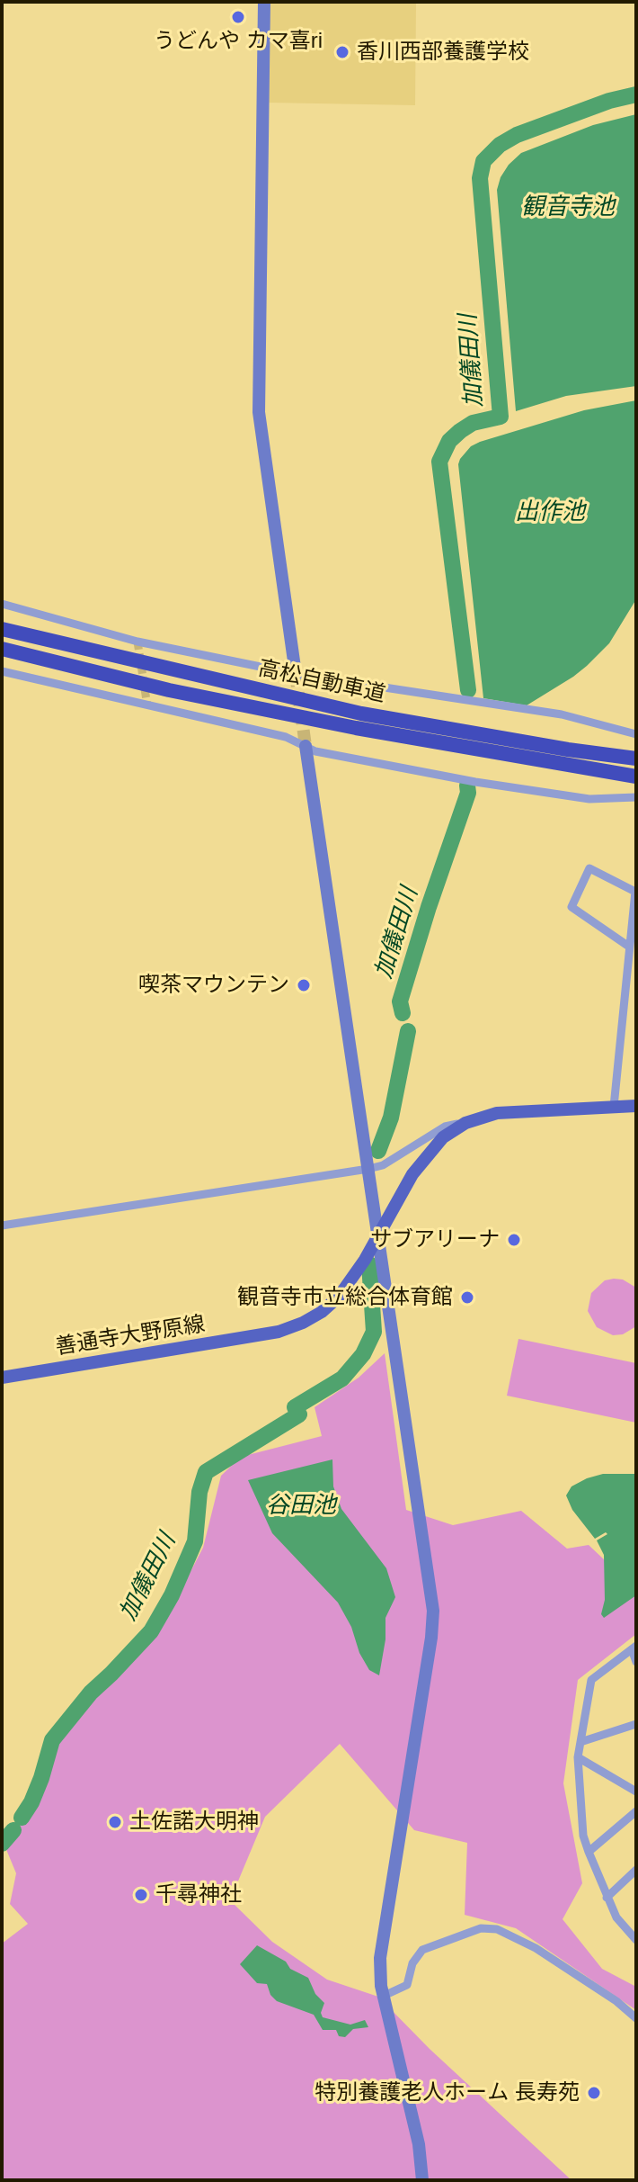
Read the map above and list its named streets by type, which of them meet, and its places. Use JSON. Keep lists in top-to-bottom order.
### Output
{
  "streets": {
    "highway": ["高松自動車道"],
    "main road": ["善通寺大野原線"]
  },
  "water": [
    "観音寺池",
    "加儀田川",
    "出作池",
    "谷田池"
  ],
  "places": [
    "うどんや カマ喜ri",
    "香川西部養護学校",
    "喫茶マウンテン",
    "サブアリーナ",
    "観音寺市立総合体育館",
    "土佐諾大明神",
    "千尋神社",
    "特別養護老人ホーム 長寿苑"
  ]
}
